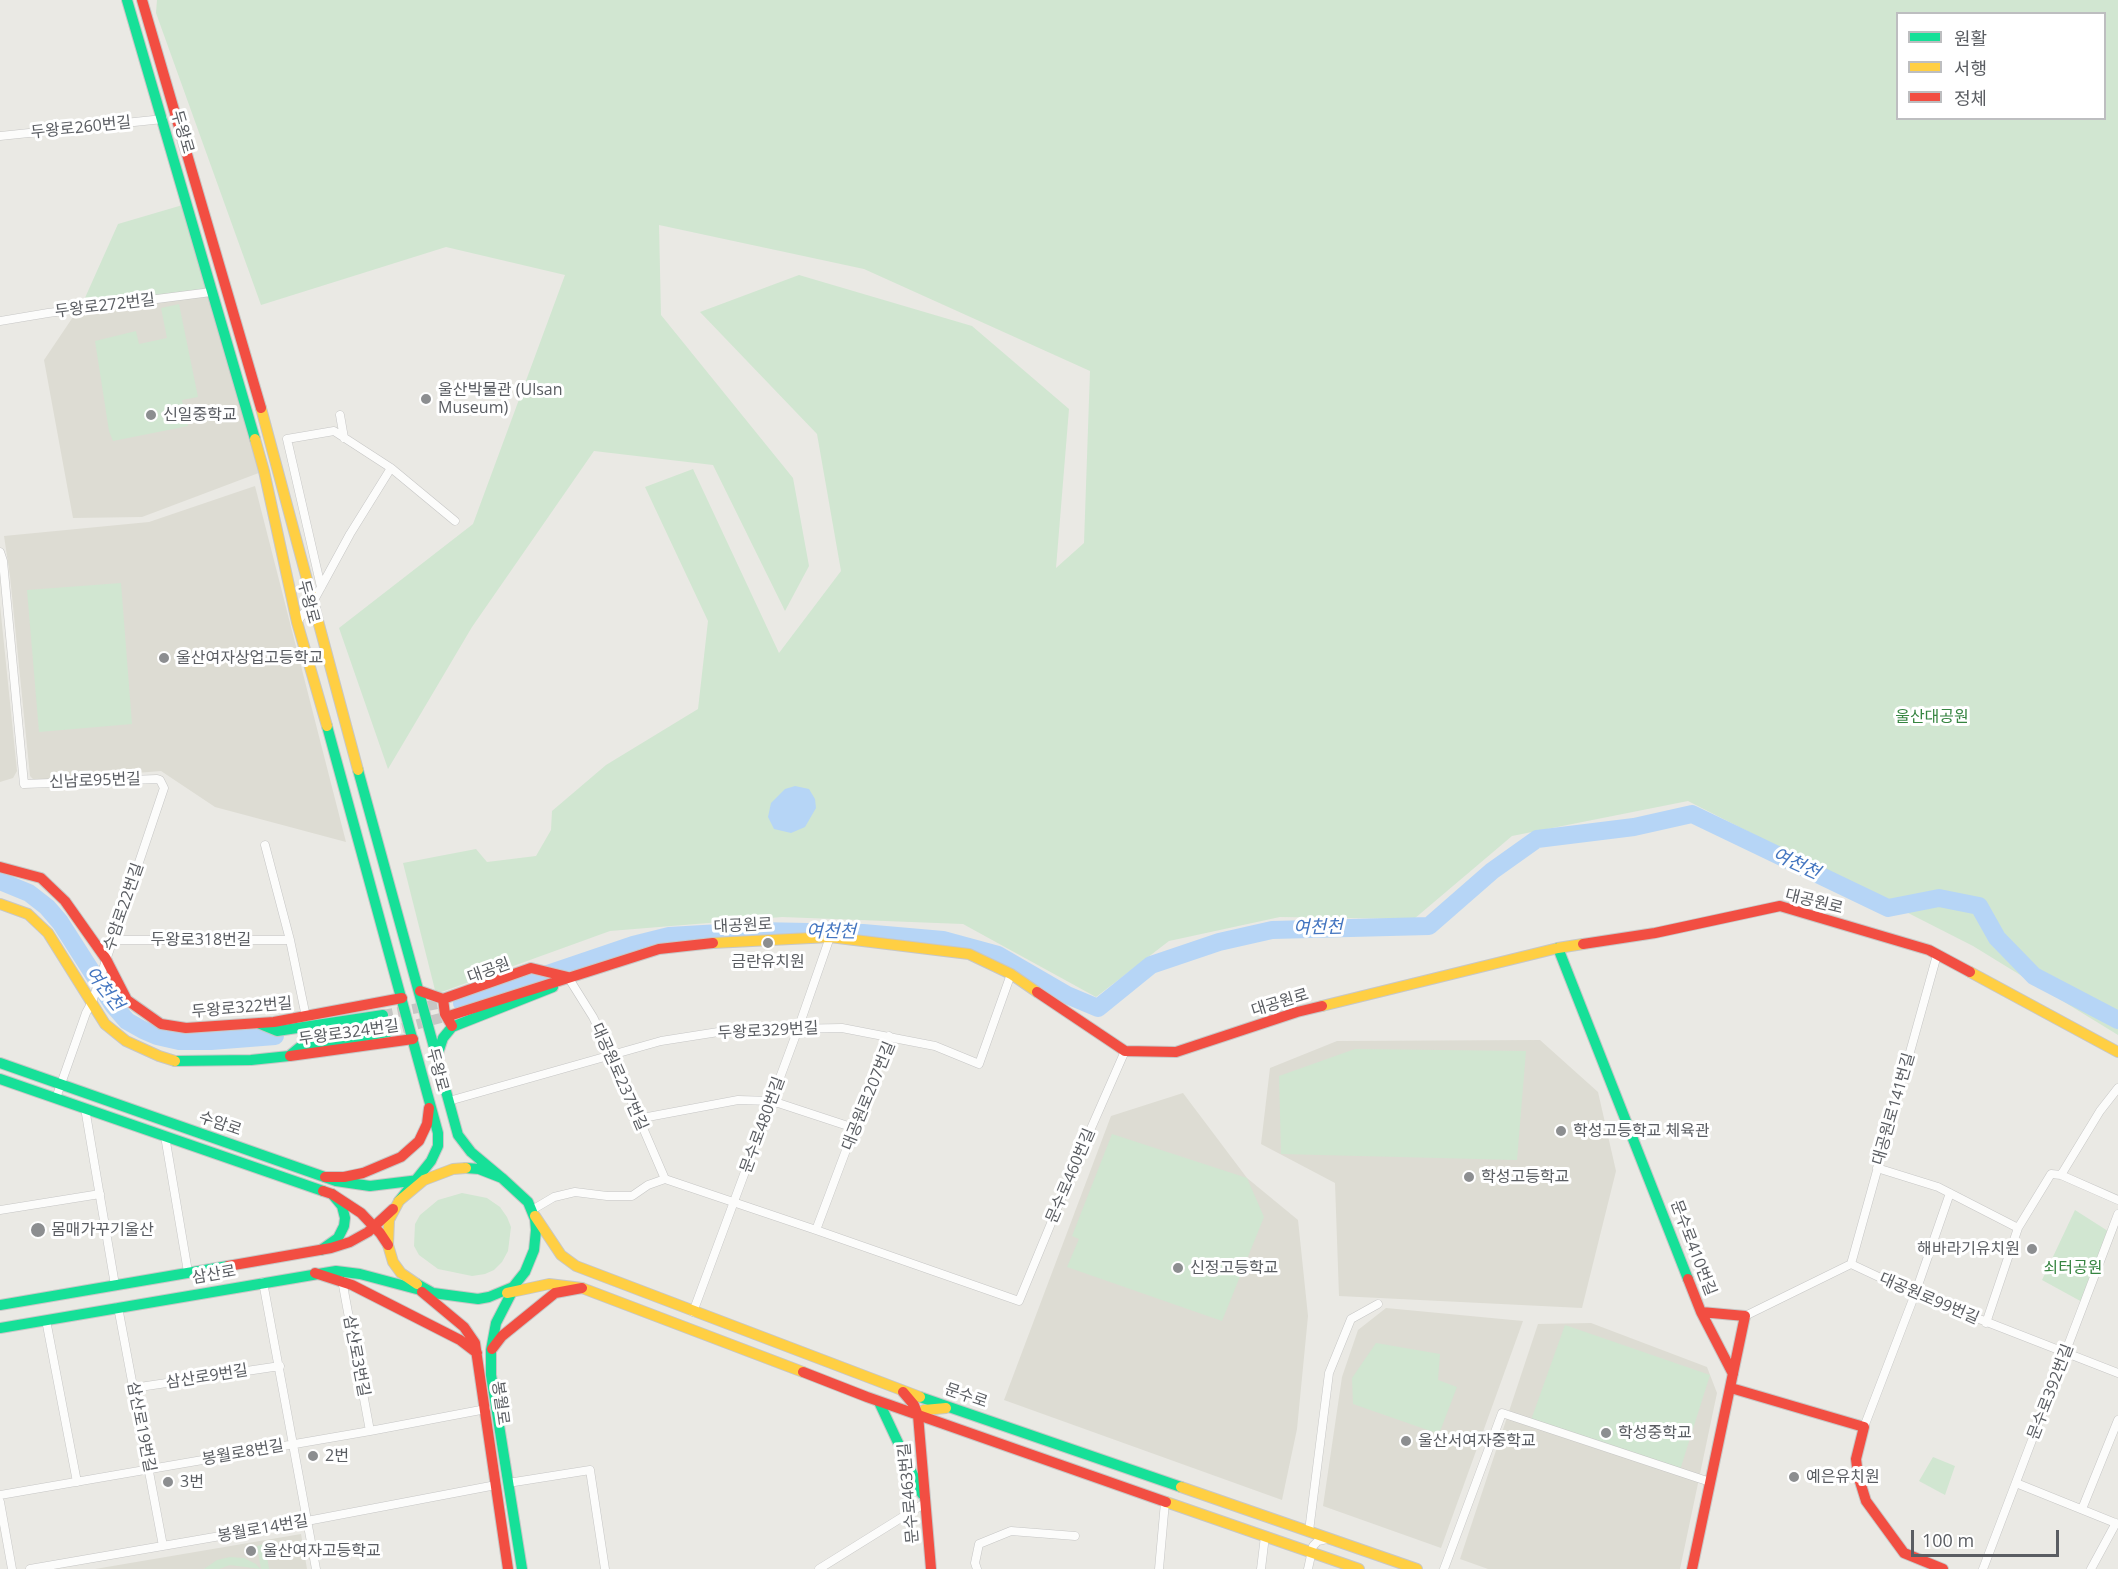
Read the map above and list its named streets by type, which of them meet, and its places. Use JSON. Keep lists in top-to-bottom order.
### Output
{
  "streets": {
    "main road": [
      "두왕로",
      "대공원로",
      "두왕로322번길",
      "두왕로324번길",
      "수암로",
      "문수로410번길",
      "삼산로",
      "문수로",
      "봉월로",
      "문수로463번길"
    ],
    "street": [
      "두왕로260번길",
      "두왕로272번길",
      "신남로95번길",
      "수암로22번길",
      "두왕로318번길",
      "두왕로329번길",
      "대공원로237번길",
      "대공원로207번길",
      "대공원로141번길",
      "문수로480번길",
      "문수로460번길",
      "대공원로99번길",
      "삼산로3번길",
      "삼산로9번길",
      "문수로392번길",
      "삼산로19번길",
      "봉월로8번길",
      "봉월로14번길"
    ]
  },
  "crossings": [
    ["두왕로260번길", "두왕로"],
    ["두왕로", "두왕로272번길"],
    ["두왕로", "두왕로322번길"],
    ["두왕로", "두왕로324번길"],
    ["두왕로", "수암로"],
    ["두왕로", "삼산로"],
    ["두왕로", "문수로"],
    ["두왕로", "봉월로"],
    ["신남로95번길", "수암로22번길"],
    ["대공원로", "대공원로237번길"],
    ["대공원로", "대공원로207번길"],
    ["대공원로", "대공원로141번길"],
    ["대공원로", "문수로480번길"],
    ["대공원로", "문수로460번길"],
    ["대공원로", "문수로410번길"],
    ["수암로22번길", "두왕로318번길"],
    ["수암로22번길", "두왕로322번길"],
    ["수암로22번길", "두왕로324번길"],
    ["수암로22번길", "수암로"],
    ["두왕로318번길", "두왕로322번길"],
    ["두왕로329번길", "대공원로237번길"],
    ["두왕로329번길", "대공원로207번길"],
    ["두왕로329번길", "문수로480번길"],
    ["대공원로207번길", "문수로460번길"],
    ["대공원로141번길", "대공원로99번길"],
    ["수암로", "삼산로"],
    ["수암로", "문수로"],
    ["수암로", "봉월로"],
    ["문수로480번길", "문수로"],
    ["삼산로", "문수로"],
    ["삼산로", "봉월로"],
    ["삼산로", "삼산로19번길"],
    ["대공원로99번길", "문수로392번길"],
    ["삼산로3번길", "봉월로8번길"],
    ["삼산로9번길", "삼산로19번길"],
    ["문수로", "봉월로"],
    ["문수로", "문수로463번길"],
    ["봉월로", "봉월로8번길"],
    ["봉월로", "봉월로14번길"],
    ["삼산로19번길", "봉월로8번길"],
    ["삼산로19번길", "봉월로14번길"]
  ],
  "water": ["여천천"],
  "parks": ["울산대공원", "쇠터공원"],
  "places": [
    "울산박물관 (Ulsan Museum)",
    "신일중학교",
    "울산여자상업고등학교",
    "금란유치원",
    "학성고등학교 체육관",
    "학성고등학교",
    "몸매가꾸기울산",
    "해바라기유치원",
    "신정고등학교",
    "학성중학교",
    "울산서여자중학교",
    "2번",
    "예은유치원",
    "3번",
    "울산여자고등학교"
  ],
  "legend": ["원활", "서행", "정체"],
  "scale_bar": "100 m"
}
